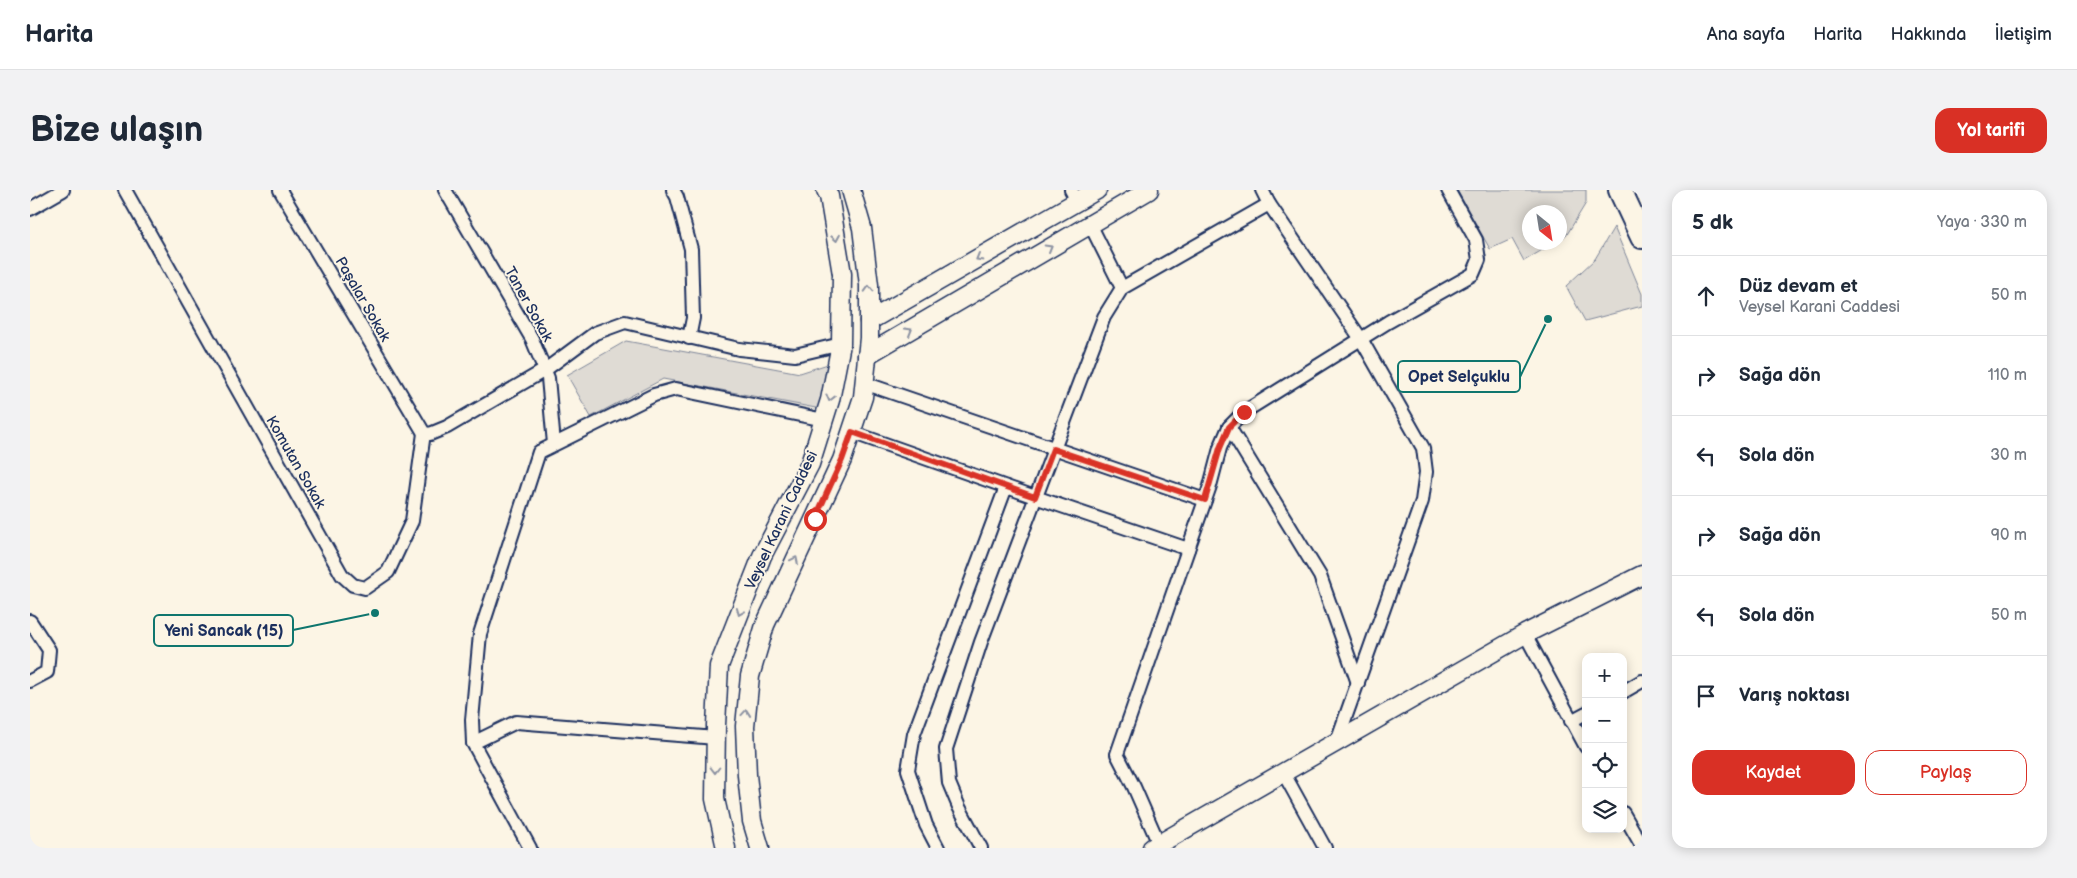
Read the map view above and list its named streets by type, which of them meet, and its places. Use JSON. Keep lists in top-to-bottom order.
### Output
{
  "streets": {
    "main road": ["Veysel Karani Caddesi"],
    "street": ["Paşalar Sokak", "Taner Sokak", "Komutan Sokak"]
  },
  "crossings": [
    ["Paşalar Sokak", "Komutan Sokak"]
  ],
  "places": ["Opet Selçuklu", "Yeni Sancak (15)"],
  "north": "bottom right",
  "page": {
    "header": "Harita",
    "nav": [
      "Ana sayfa",
      "Harita",
      "Hakkında",
      "İletişim"
    ],
    "buttons": [
      "Yol tarifi",
      ["Kaydet", "Paylaş"]
    ],
    "title": "Bize ulaşın",
    "heading": ["5 dk", "Yaya · 330 m"],
    "list": [
      ["Düz devam et", "Veysel Karani Caddesi", "50 m"],
      ["Sağa dön", "110 m"],
      ["Sola dön", "30 m"],
      ["Sağa dön", "90 m"],
      ["Sola dön", "50 m"],
      "Varış noktası"
    ],
    "map_buttons": ["+", "−"]
  }
}
